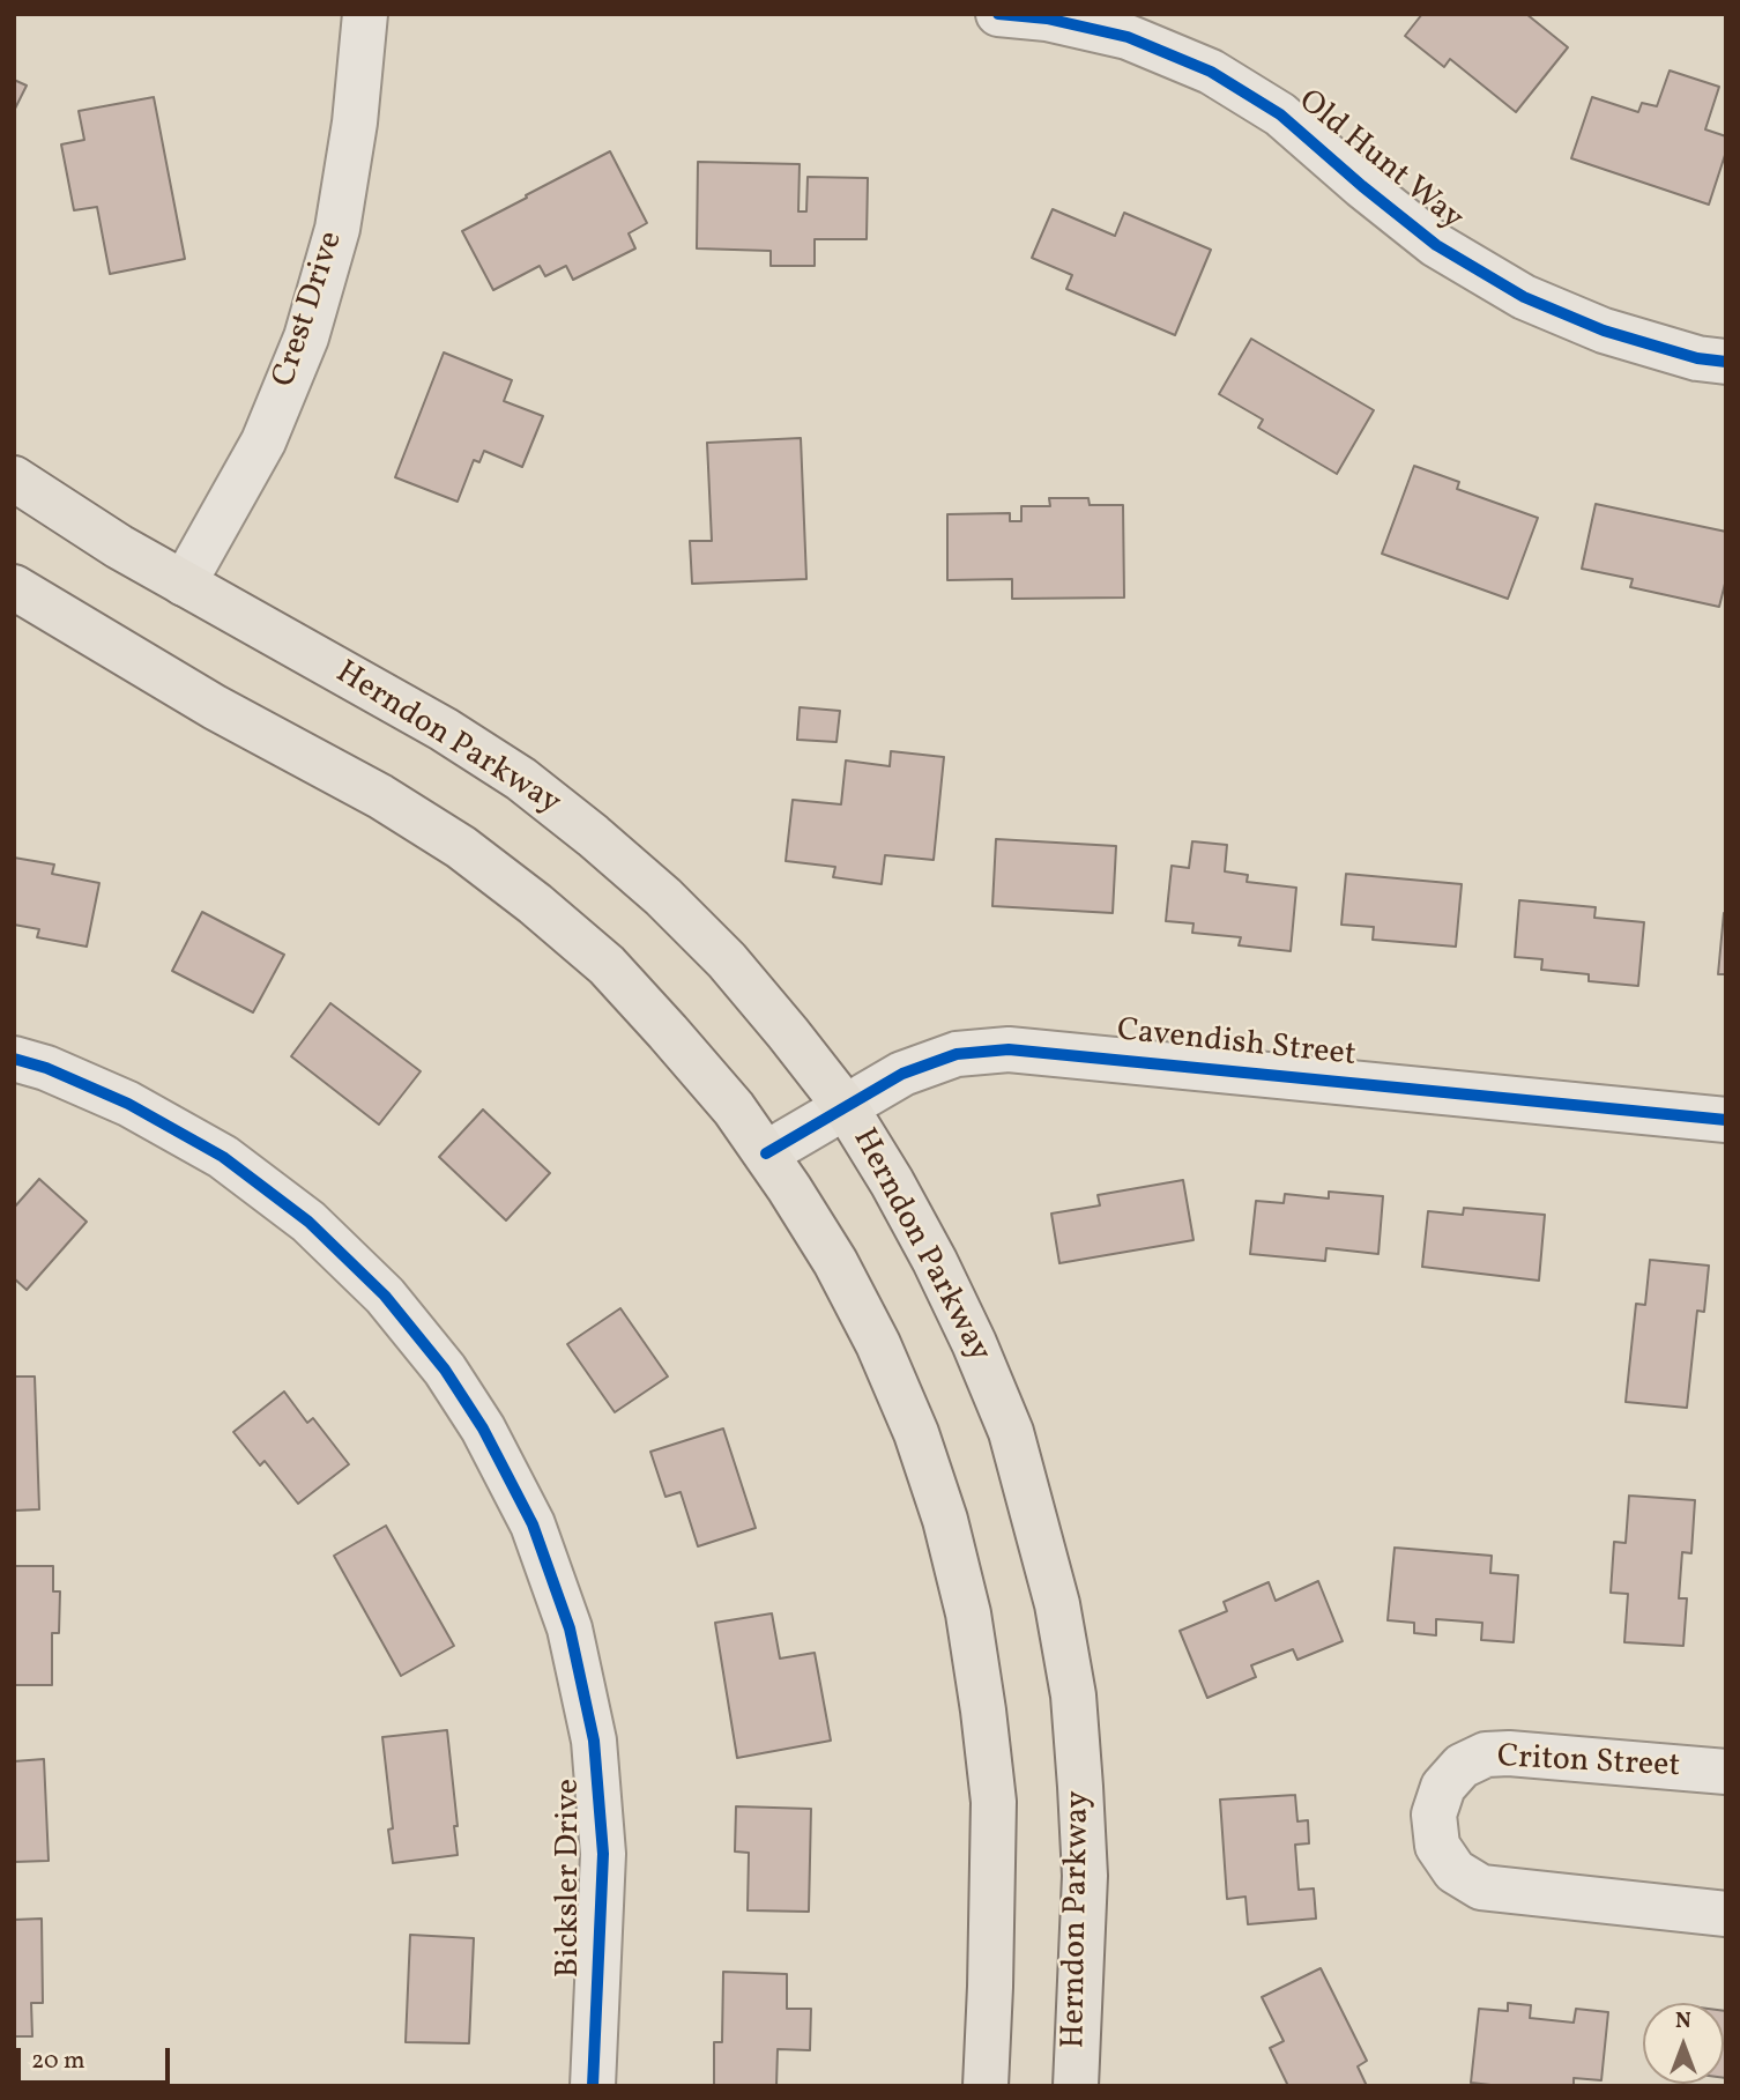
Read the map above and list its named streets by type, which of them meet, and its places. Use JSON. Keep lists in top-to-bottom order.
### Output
{
  "streets": {
    "main road": ["Herndon Parkway"],
    "street": [
      "Old Hunt Way",
      "Crest Drive",
      "Cavendish Street",
      "Criton Street",
      "Bicksler Drive"
    ]
  },
  "crossings": [
    ["Crest Drive", "Herndon Parkway"],
    ["Herndon Parkway", "Cavendish Street"]
  ],
  "scale_bar": "20 m",
  "north": "top"
}
